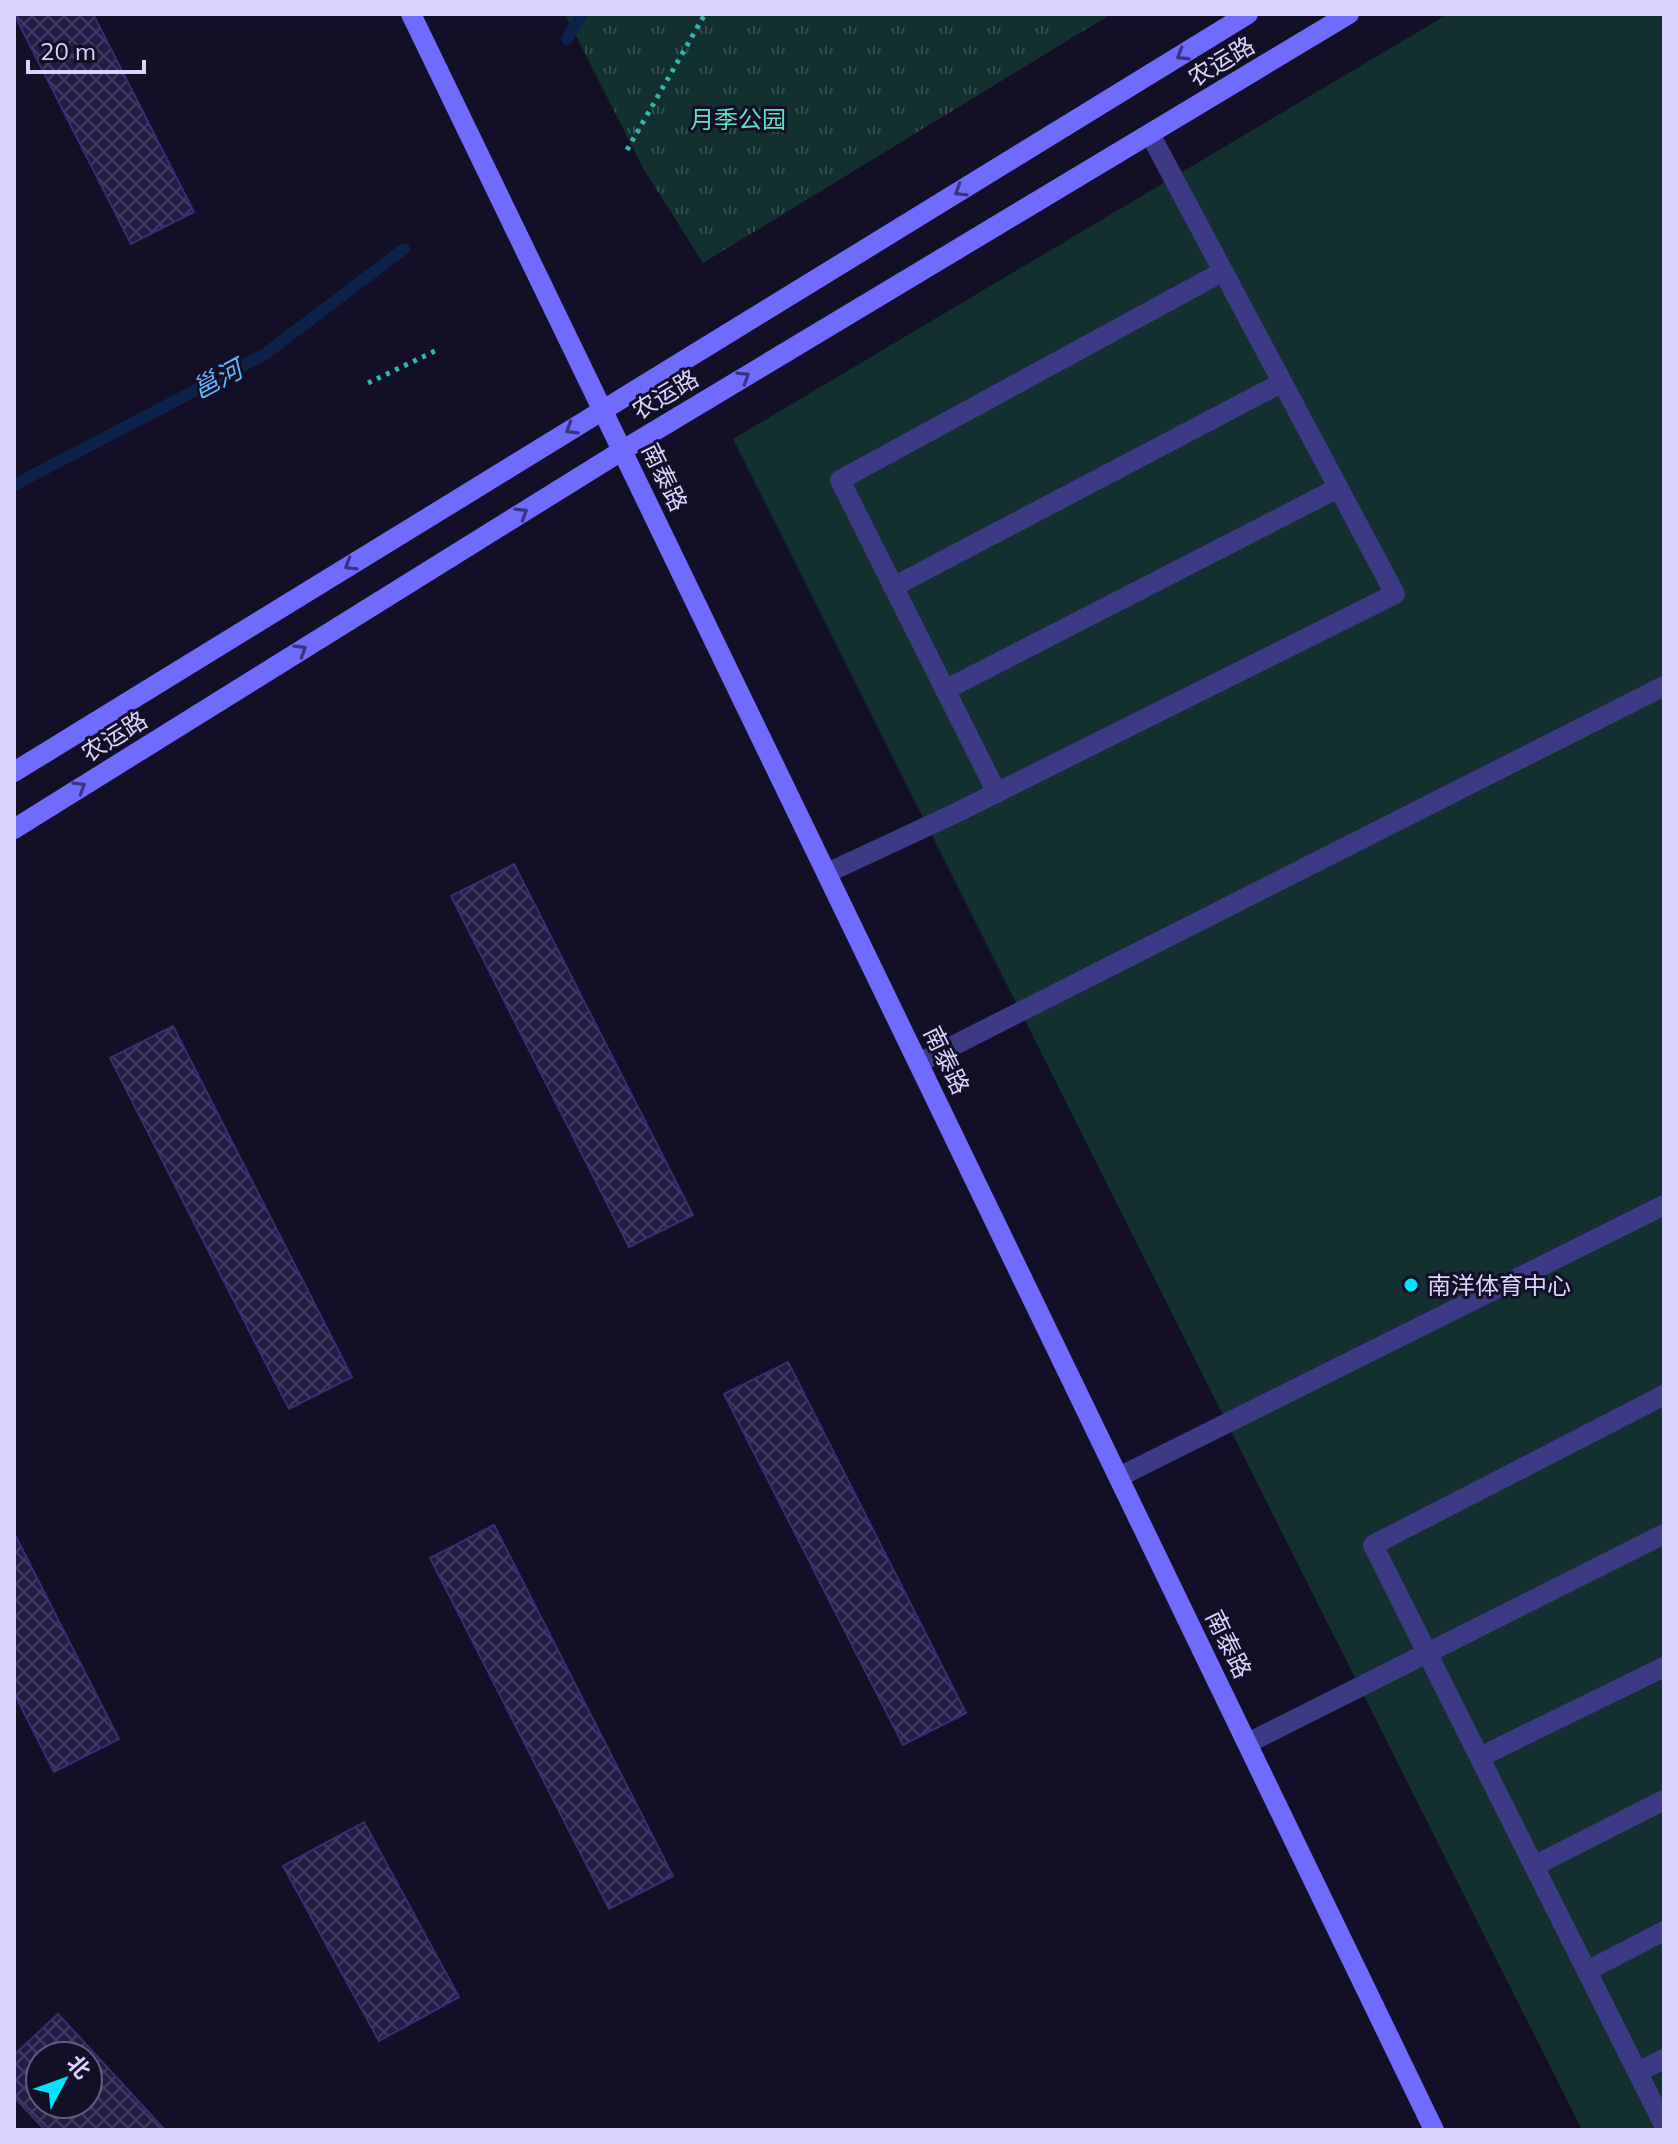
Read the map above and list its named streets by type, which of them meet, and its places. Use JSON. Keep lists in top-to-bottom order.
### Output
{
  "streets": {
    "main road": ["农运路", "南泰路"]
  },
  "crossings": [
    ["农运路", "南泰路"]
  ],
  "water": ["邕河"],
  "parks": ["月季公园"],
  "places": ["南洋体育中心"],
  "scale_bar": "20 m",
  "north": "top right"
}
